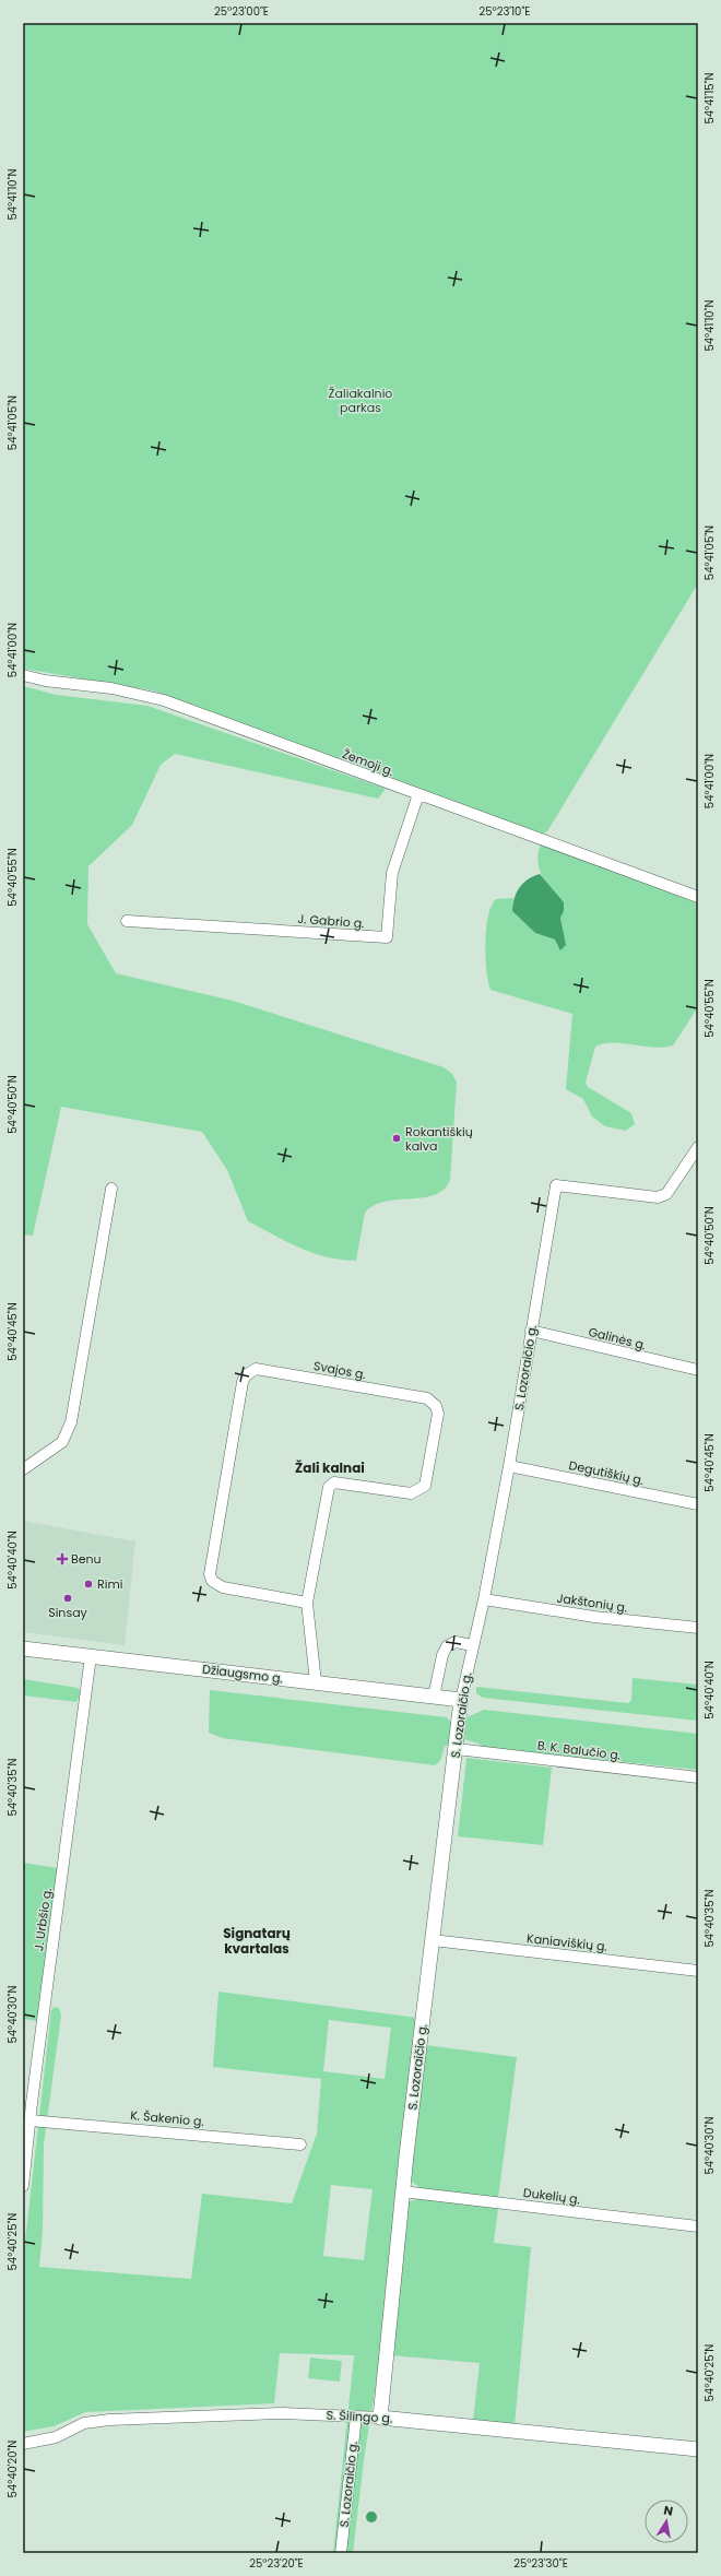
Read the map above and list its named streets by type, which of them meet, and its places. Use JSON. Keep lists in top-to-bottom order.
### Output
{
  "streets": {
    "street": [
      "Žemoji g.",
      "J. Gabrio g.",
      "Galinės g.",
      "S. Lozoraičio g.",
      "Svajos g.",
      "Degutiškių g.",
      "Jakštonių g.",
      "Džiaugsmo g.",
      "B. K. Balučio g.",
      "J. Urbšio g.",
      "Kaniaviškių g.",
      "K. Šakenio g.",
      "Dukelių g.",
      "S. Šilingo g."
    ]
  },
  "crossings": [
    ["Žemoji g.", "J. Gabrio g."],
    ["Galinės g.", "S. Lozoraičio g."],
    ["S. Lozoraičio g.", "Degutiškių g."],
    ["S. Lozoraičio g.", "Jakštonių g."],
    ["S. Lozoraičio g.", "Džiaugsmo g."],
    ["S. Lozoraičio g.", "B. K. Balučio g."],
    ["S. Lozoraičio g.", "Kaniaviškių g."],
    ["S. Lozoraičio g.", "Dukelių g."],
    ["S. Lozoraičio g.", "S. Šilingo g."],
    ["Svajos g.", "Džiaugsmo g."],
    ["Džiaugsmo g.", "J. Urbšio g."],
    ["J. Urbšio g.", "K. Šakenio g."]
  ],
  "districts": ["Žali kalnai", "Signatarų kvartalas"],
  "parks": ["Žaliakalnio parkas"],
  "places": {
    "other": ["Rokantiškių kalva", "Rimi", "Sinsay"],
    "health": ["Benu"]
  },
  "north": "top",
  "coordinates": [
    "25°23'00\"E",
    "25°23'10\"E",
    "54°41'15\"N",
    "54°41'10\"N",
    "54°41'05\"N",
    "54°41'00\"N",
    "54°40'55\"N",
    "54°40'50\"N",
    "54°40'45\"N",
    "54°40'40\"N",
    "54°40'35\"N",
    "54°40'30\"N",
    "54°40'25\"N",
    "54°40'20\"N",
    "25°23'20\"E",
    "25°23'30\"E"
  ]
}
